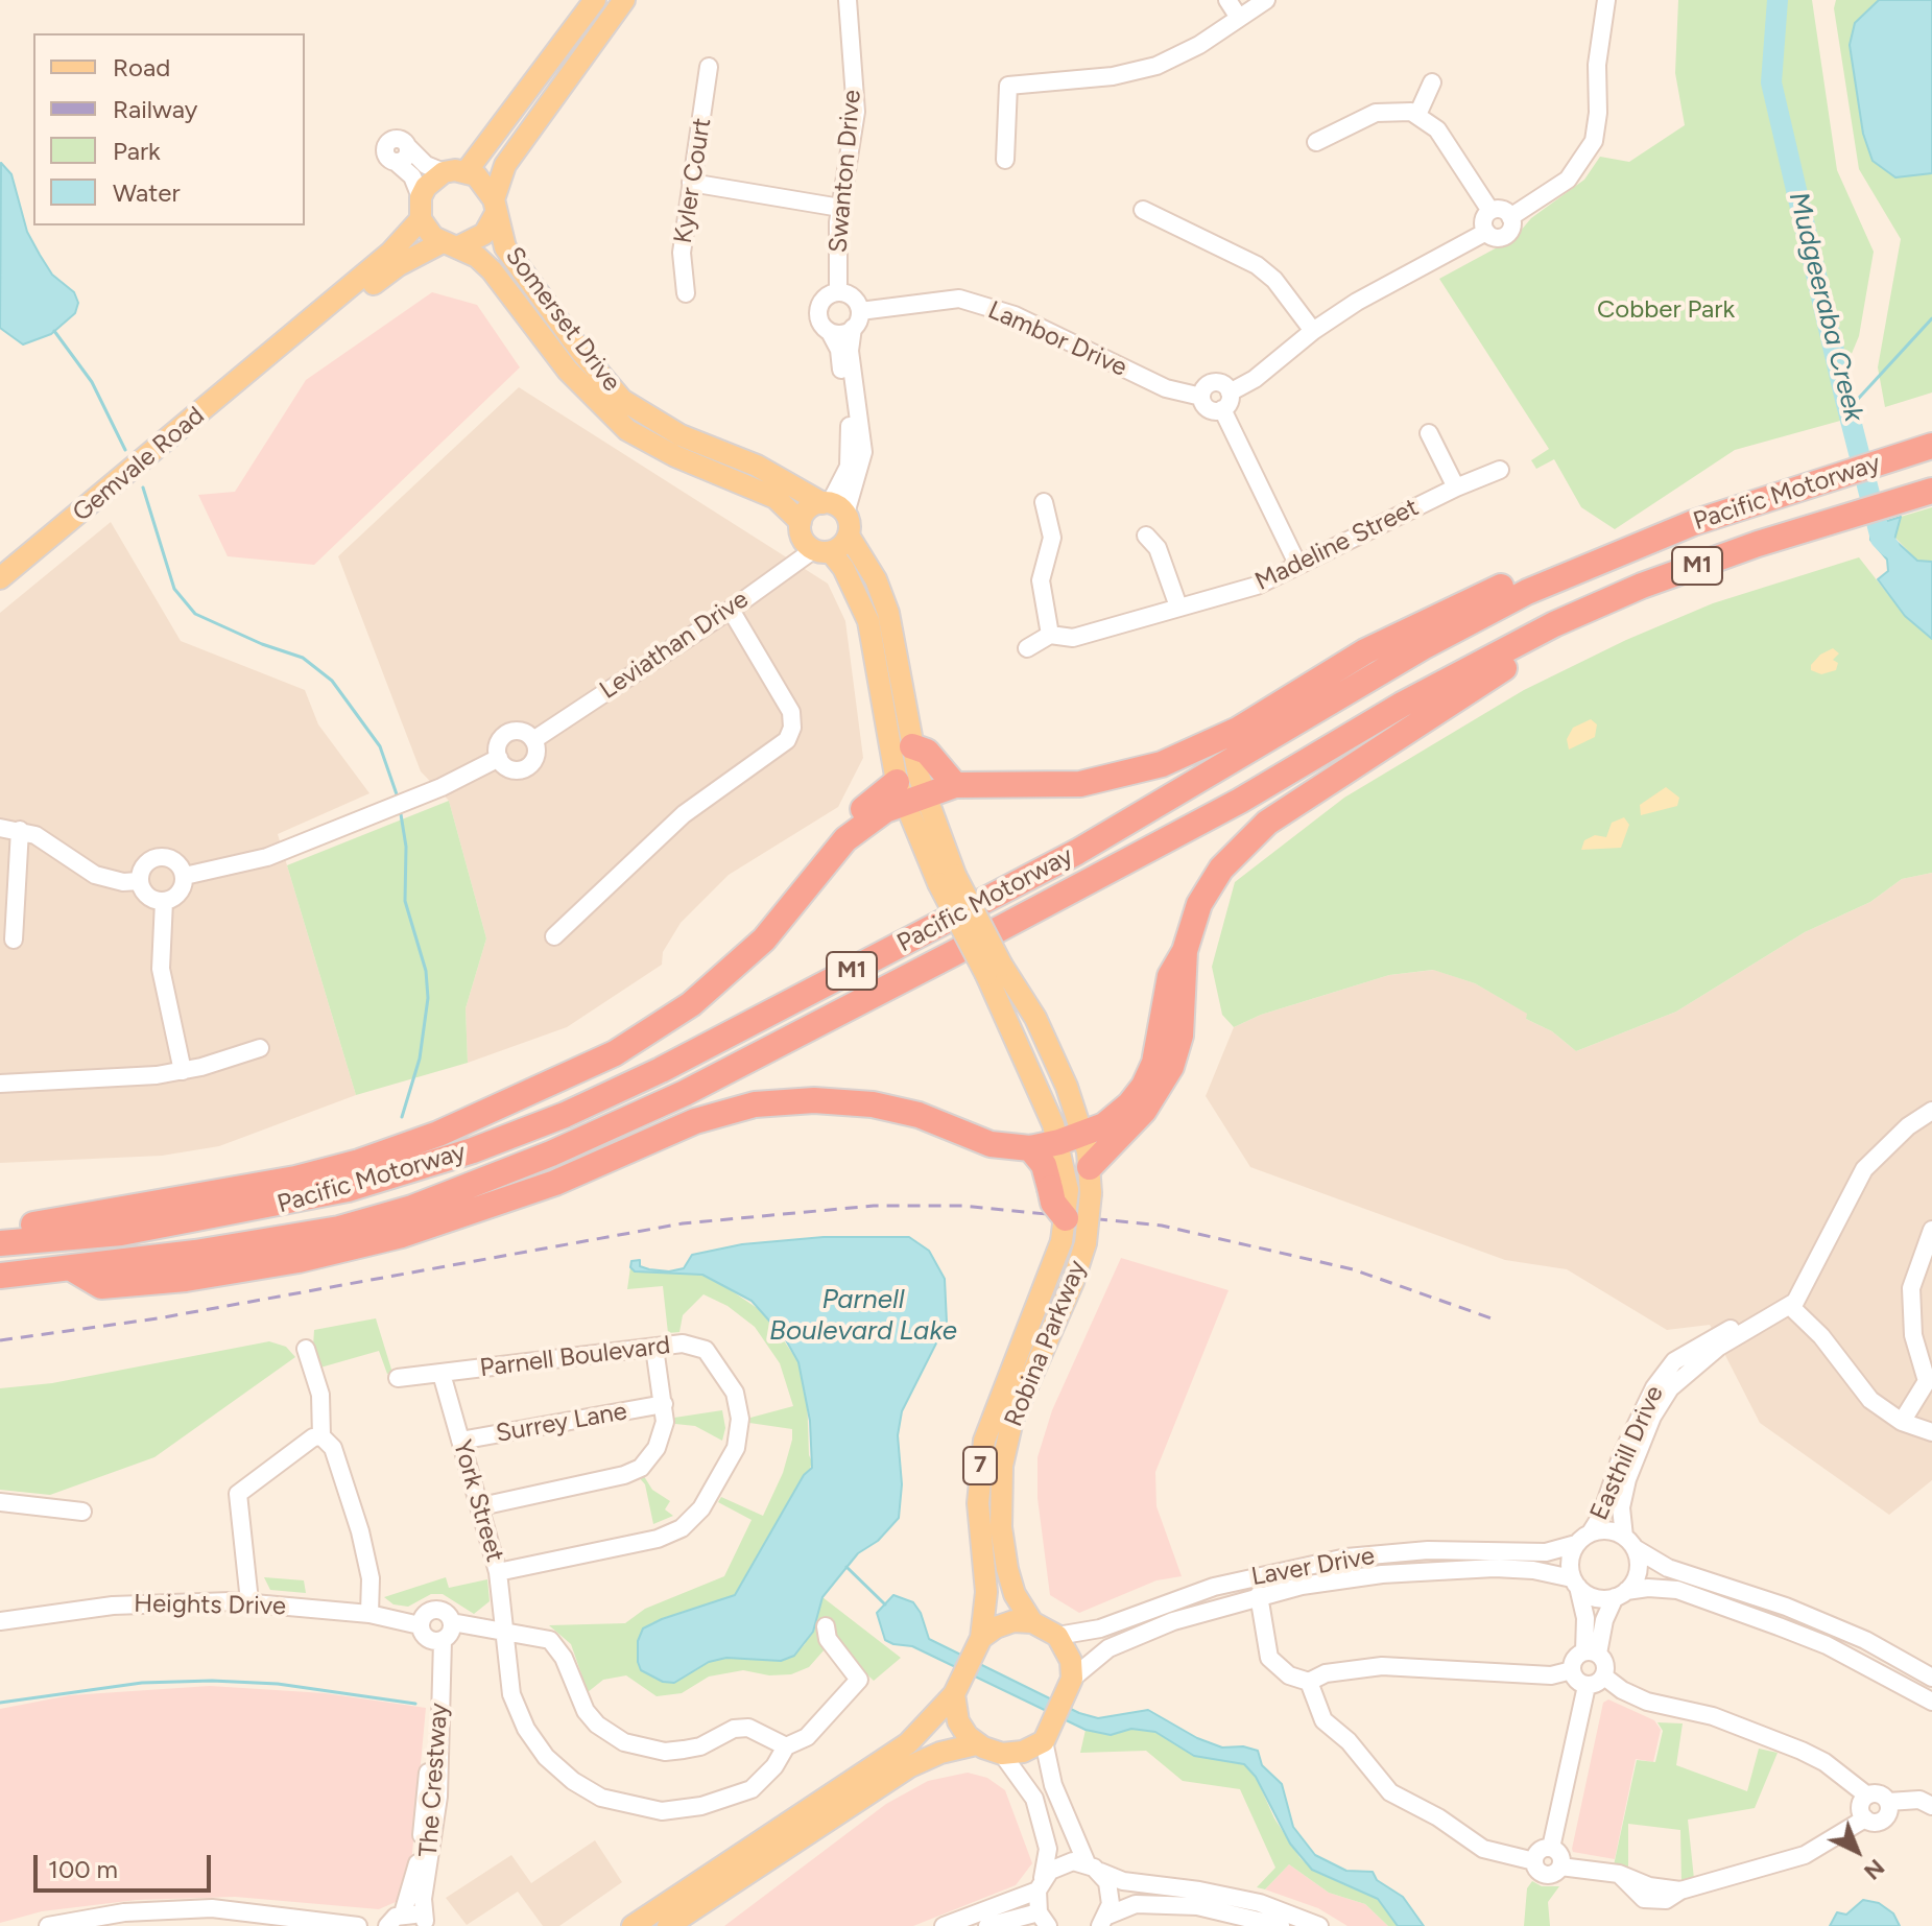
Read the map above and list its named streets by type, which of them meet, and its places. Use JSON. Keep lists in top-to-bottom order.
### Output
{
  "streets": {
    "highway": ["Pacific Motorway", "M1"],
    "main road": [
      "Somerset Drive",
      "Gemvale Road",
      "Robina Parkway",
      "7"
    ],
    "street": [
      "Swanton Drive",
      "Kyler Court",
      "Lambor Drive",
      "Madeline Street",
      "Leviathan Drive",
      "Parnell Boulevard",
      "Surrey Lane",
      "Easthill Drive",
      "York Street",
      "Laver Drive",
      "Heights Drive",
      "The Crestway"
    ]
  },
  "crossings": [
    ["Swanton Drive", "Lambor Drive"],
    ["Somerset Drive", "Gemvale Road"],
    ["Somerset Drive", "Leviathan Drive"],
    ["Somerset Drive", "Robina Parkway"],
    ["Robina Parkway", "7"],
    ["Robina Parkway", "Laver Drive"],
    ["Parnell Boulevard", "York Street"],
    ["Surrey Lane", "York Street"],
    ["Easthill Drive", "Laver Drive"],
    ["7", "Laver Drive"],
    ["Heights Drive", "The Crestway"]
  ],
  "water": ["Mudgeeraba Creek", "Parnell Boulevard Lake"],
  "parks": ["Cobber Park"],
  "legend": [
    "Road",
    "Railway",
    "Park",
    "Water"
  ],
  "scale_bar": "100 m",
  "north": "bottom right"
}
